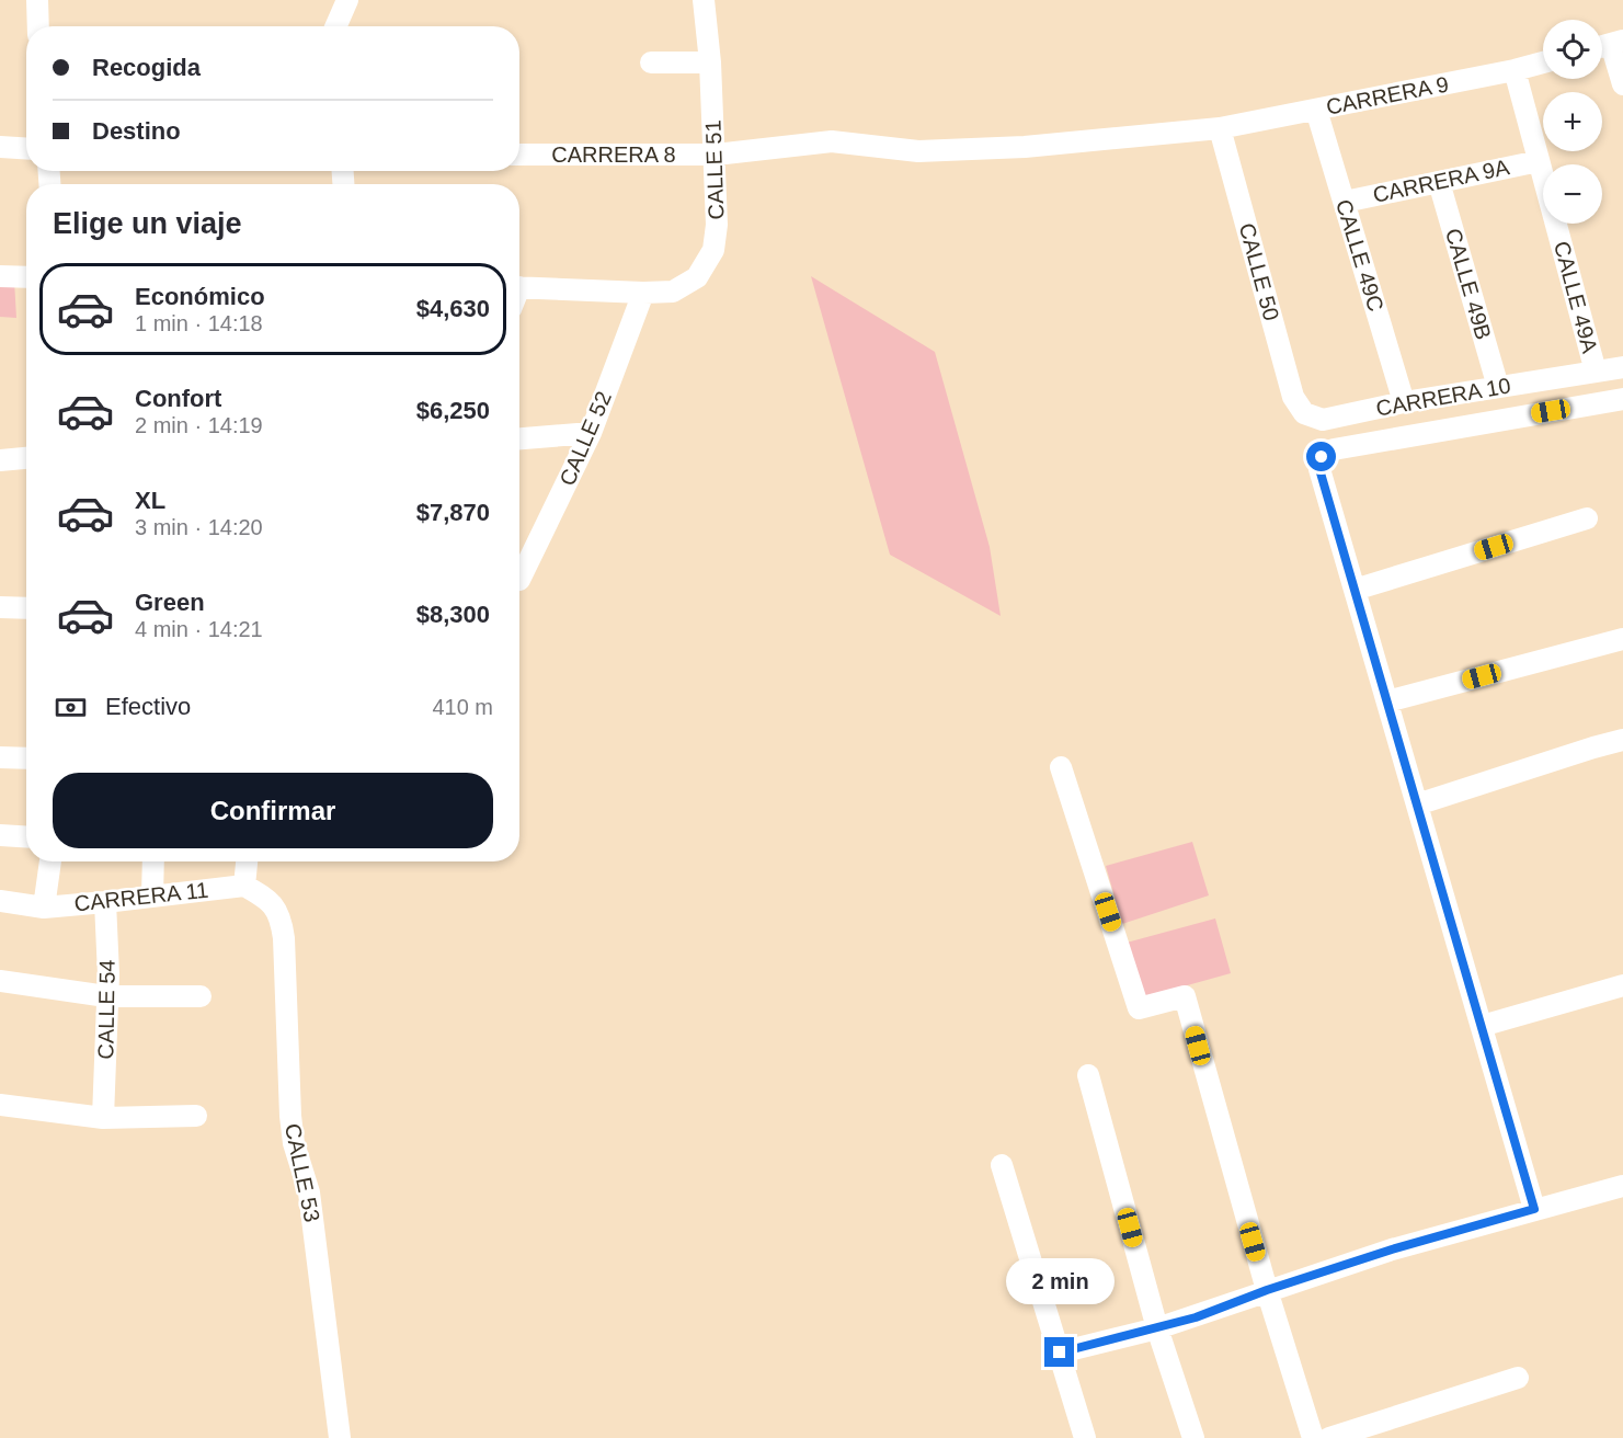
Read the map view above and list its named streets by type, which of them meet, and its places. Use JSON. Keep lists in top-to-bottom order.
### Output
{
  "streets": {
    "street": [
      "CARRERA 9",
      "CARRERA 8",
      "CALLE 51",
      "CARRERA 9A",
      "CALLE 49C",
      "CALLE 50",
      "CALLE 49B",
      "CALLE 49A",
      "CARRERA 10",
      "CALLE 52",
      "CARRERA 11",
      "CALLE 54",
      "CALLE 53"
    ]
  },
  "crossings": [
    ["CARRERA 9", "CARRERA 8"],
    ["CARRERA 9", "CALLE 51"],
    ["CARRERA 9", "CALLE 49C"],
    ["CARRERA 9", "CALLE 50"],
    ["CARRERA 9", "CALLE 49A"],
    ["CARRERA 8", "CALLE 51"],
    ["CALLE 51", "CALLE 52"],
    ["CARRERA 9A", "CALLE 49C"],
    ["CARRERA 9A", "CALLE 49B"],
    ["CARRERA 9A", "CALLE 49A"],
    ["CALLE 49C", "CARRERA 10"],
    ["CALLE 50", "CARRERA 10"],
    ["CALLE 49B", "CARRERA 10"],
    ["CALLE 49A", "CARRERA 10"],
    ["CARRERA 11", "CALLE 54"],
    ["CARRERA 11", "CALLE 53"]
  ],
  "page": {
    "map_buttons": ["+", "−"],
    "banner": ["Recogida", "Destino"],
    "heading": "Elige un viaje",
    "list": [
      {
        "name": "Económico",
        "note": "1 min · 14:18",
        "value": "$4,630"
      },
      {
        "name": "Confort",
        "note": "2 min · 14:19",
        "value": "$6,250"
      },
      {
        "name": "XL",
        "note": "3 min · 14:20",
        "value": "$7,870"
      },
      {
        "name": "Green",
        "note": "4 min · 14:21",
        "value": "$8,300"
      }
    ],
    "pay": ["Efectivo", "410 m"],
    "buttons": "Confirmar",
    "bubble": "2 min"
  }
}
